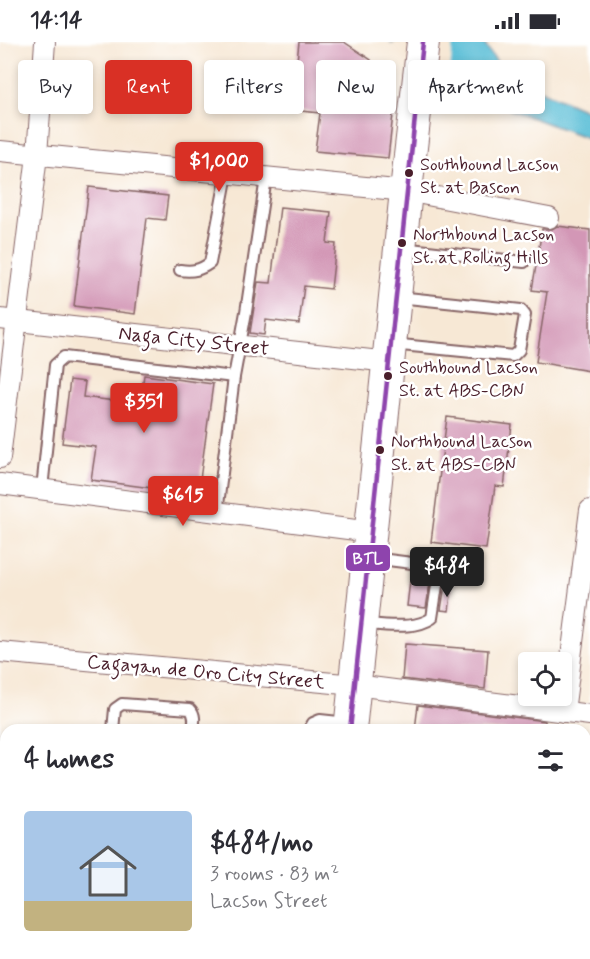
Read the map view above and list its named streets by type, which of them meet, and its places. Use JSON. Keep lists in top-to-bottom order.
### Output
{
  "streets": {
    "street": ["Naga City Street", "Cagayan de Oro City Street"]
  },
  "places": [
    "Southbound Lacson St. at Bascon",
    "Northbound Lacson St. at Rolling Hills",
    "Southbound Lacson St. at ABS-CBN",
    "Northbound Lacson St. at ABS-CBN"
  ],
  "lines": ["transit line BTL"],
  "page": {
    "status": "14:14",
    "chip": [
      "Buy",
      "Rent",
      "Filters",
      "New",
      "Apartment"
    ],
    "price": [
      "$1,000",
      "$351",
      "$615",
      "$484"
    ],
    "heading": "4 homes",
    "list": [
      {
        "name": "$484/mo",
        "note": "3 rooms · 83 m² · Lacson Street"
      }
    ]
  }
}
